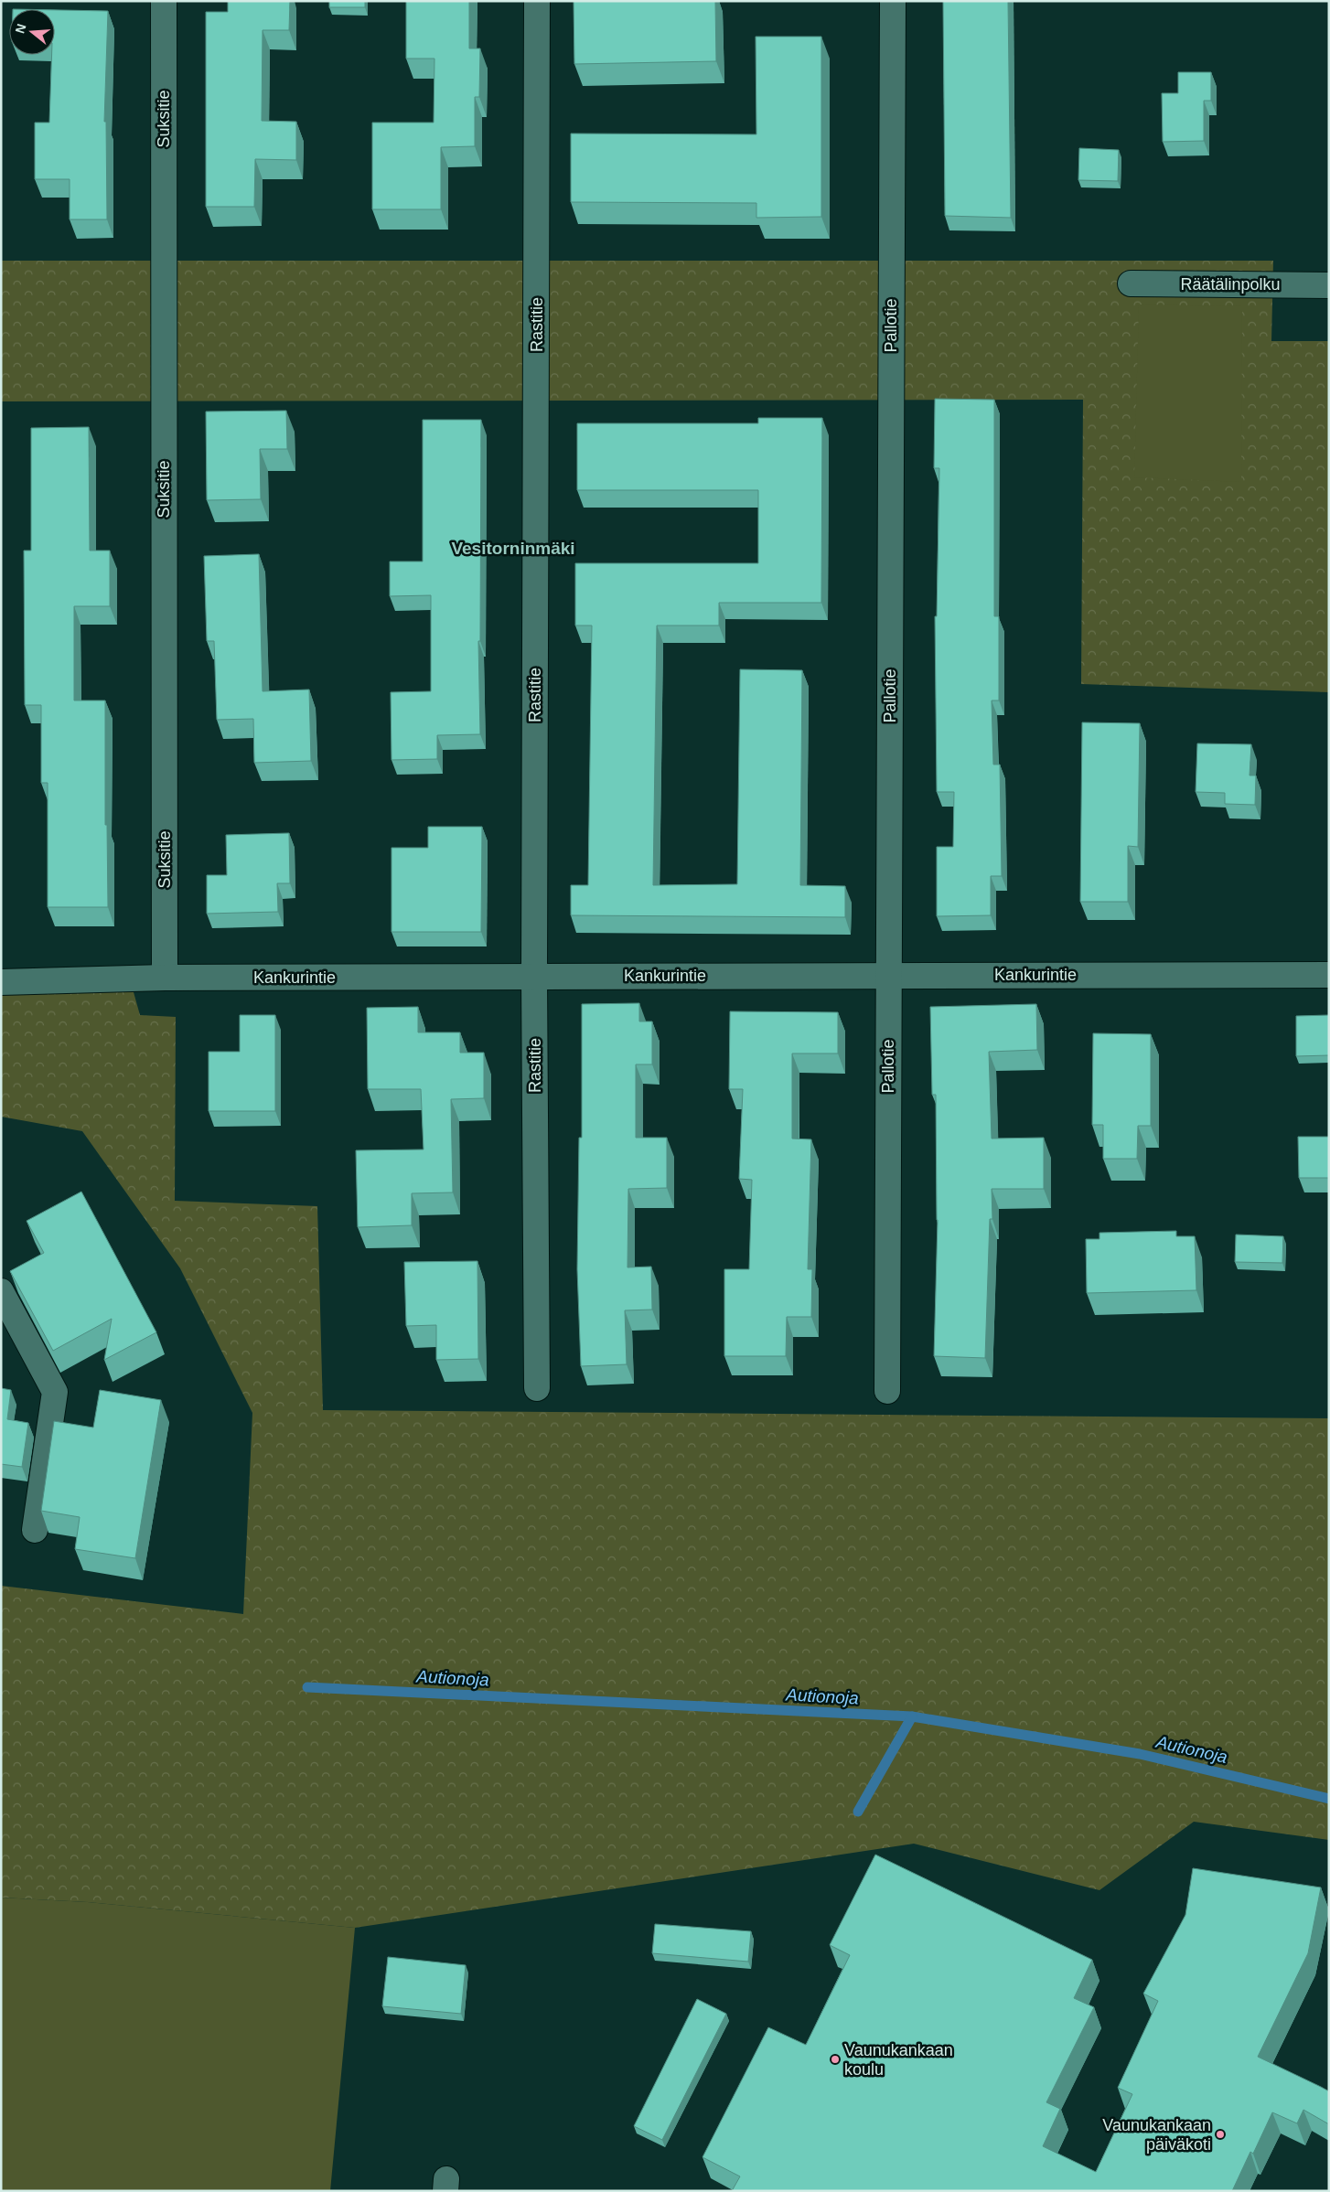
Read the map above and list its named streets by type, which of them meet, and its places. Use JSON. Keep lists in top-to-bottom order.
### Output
{
  "streets": {
    "street": [
      "Suksitie",
      "Räätälinpolku",
      "Rastitie",
      "Pallotie",
      "Kankurintie"
    ]
  },
  "crossings": [
    ["Suksitie", "Kankurintie"],
    ["Rastitie", "Kankurintie"],
    ["Pallotie", "Kankurintie"]
  ],
  "districts": ["Vesitorninmäki"],
  "water": ["Autionoja"],
  "places": ["Vaunukankaan koulu", "Vaunukankaan päiväkoti"],
  "north": "left"
}
